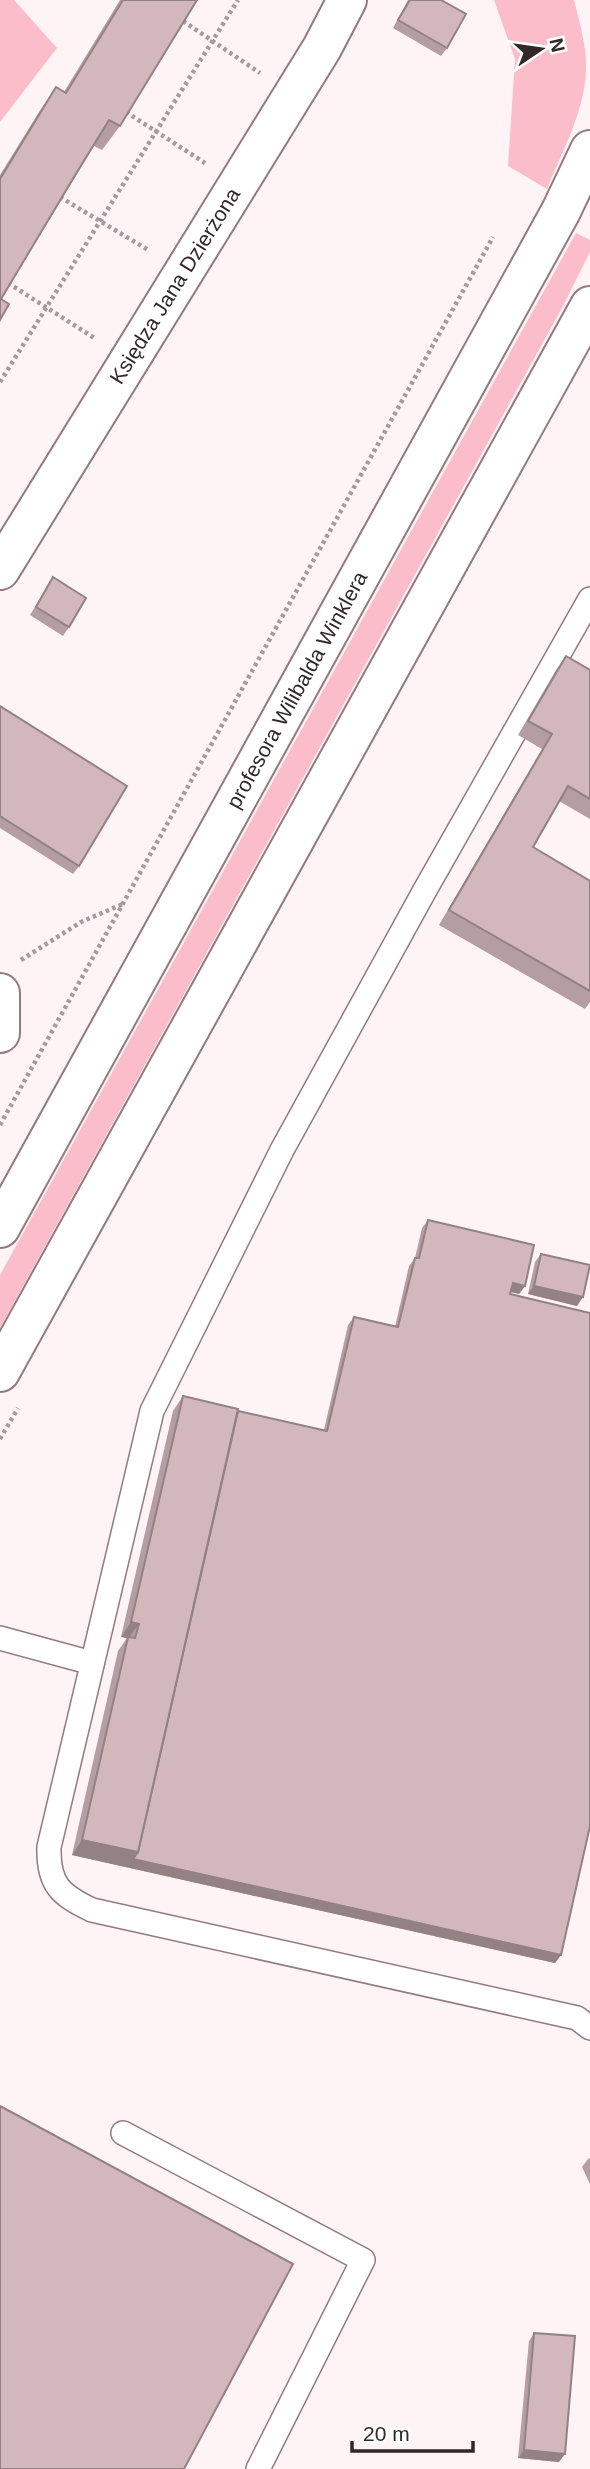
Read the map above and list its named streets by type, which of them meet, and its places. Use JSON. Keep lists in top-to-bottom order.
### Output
{
  "streets": {
    "main road": ["Księdza Jana Dzierżona", "profesora Wilibalda Winklera"]
  },
  "scale_bar": "20 m",
  "north": "right"
}
